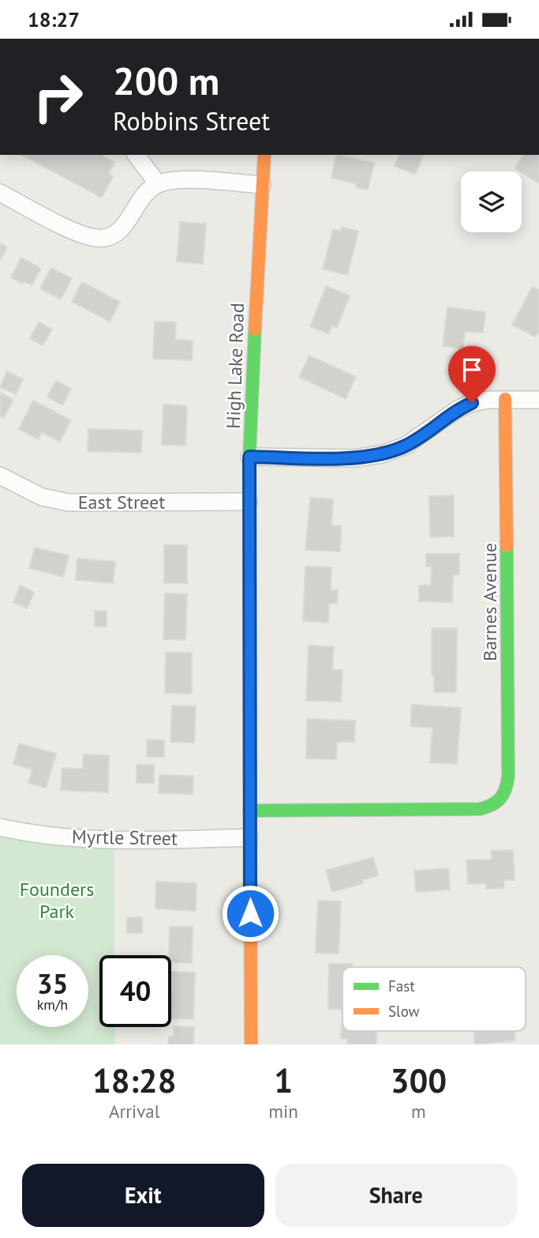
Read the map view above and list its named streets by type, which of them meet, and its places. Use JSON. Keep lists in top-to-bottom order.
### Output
{
  "streets": {
    "street": [
      "High Lake Road",
      "East Street",
      "Barnes Avenue",
      "Myrtle Street"
    ]
  },
  "crossings": [
    ["High Lake Road", "East Street"],
    ["High Lake Road", "Barnes Avenue"],
    ["High Lake Road", "Myrtle Street"]
  ],
  "parks": ["Founders Park"],
  "legend": ["Fast", "Slow"],
  "page": {
    "status": "18:27",
    "turn": ["200 m", "Robbins Street"],
    "speed": "35 km/h",
    "limit": "40",
    "eta": [
      "18:28",
      "Arrival",
      "1",
      "min",
      "300",
      "m"
    ],
    "buttons": ["Exit", "Share"]
  }
}
